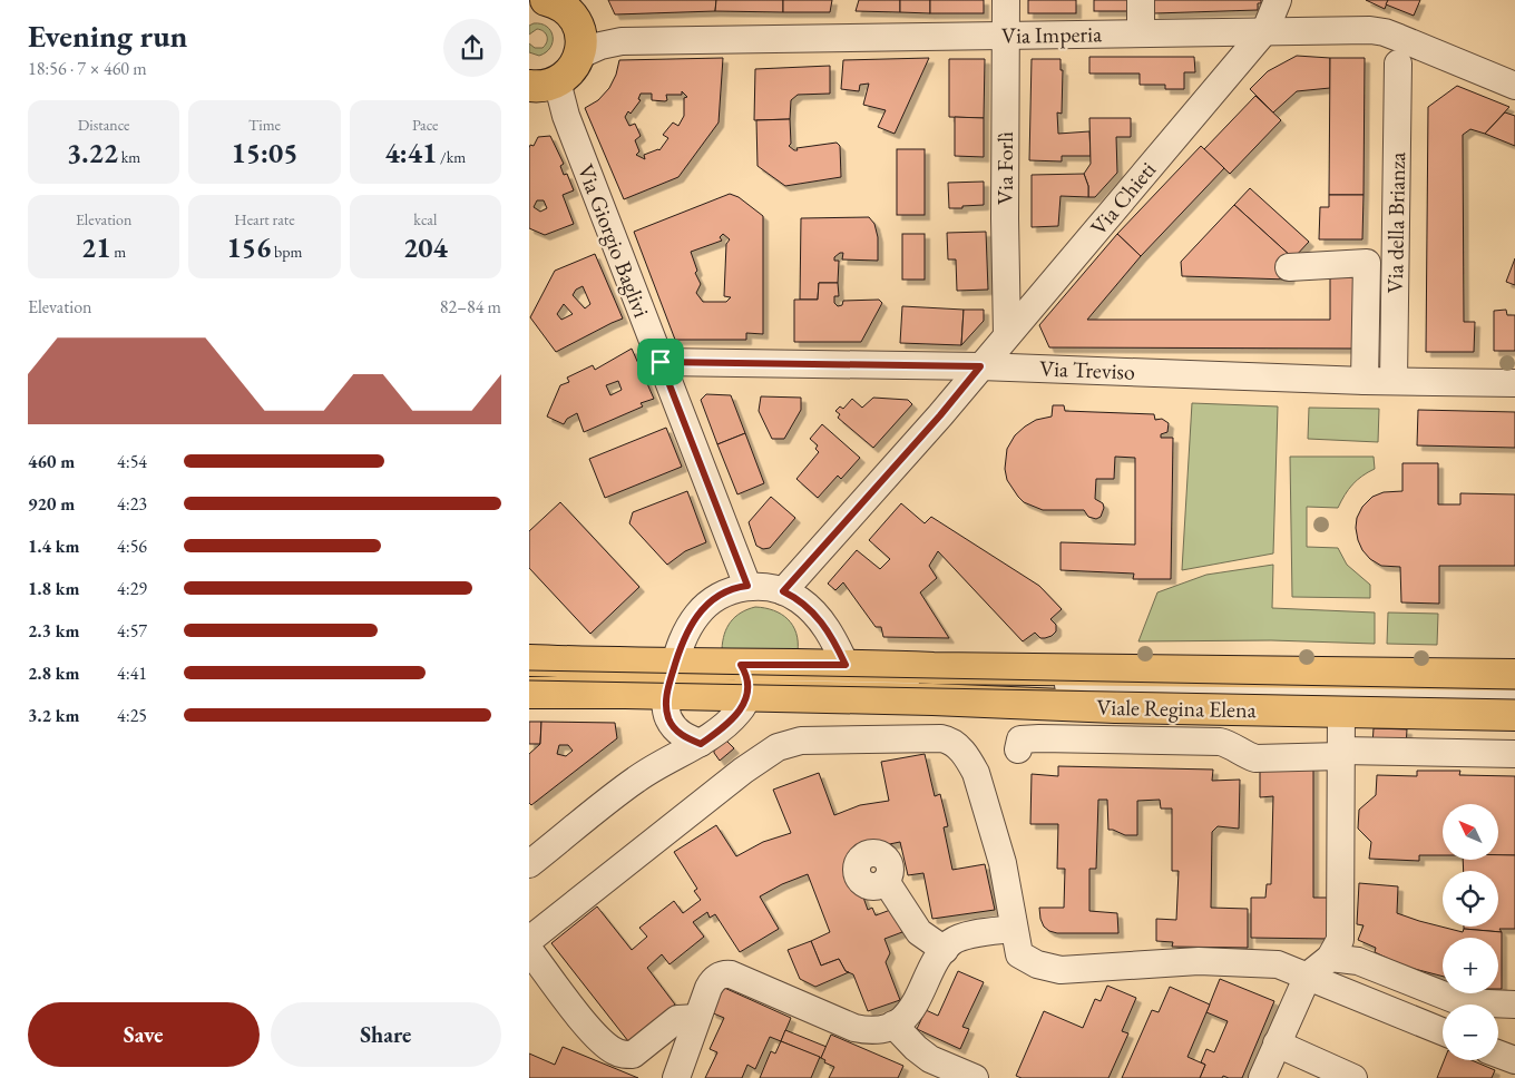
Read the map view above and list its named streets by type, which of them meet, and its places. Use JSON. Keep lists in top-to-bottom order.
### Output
{
  "streets": {
    "main road": ["Viale Regina Elena"],
    "street": [
      "Via Imperia",
      "Via Forlì",
      "Via Chieti",
      "Via della Brianza",
      "Via Giorgio Baglivi",
      "Via Treviso"
    ]
  },
  "crossings": [
    ["Via Imperia", "Via Forlì"],
    ["Via Imperia", "Via Chieti"],
    ["Via Forlì", "Via Chieti"],
    ["Via Chieti", "Via Treviso"],
    ["Via della Brianza", "Via Treviso"],
    ["Via Giorgio Baglivi", "Via Treviso"]
  ],
  "north": "top left",
  "page": {
    "heading": ["Evening run", "18:56 · 7 × 460 m"],
    "stats": [
      ["Distance", "3.22 km"],
      ["Time", "15:05"],
      ["Pace", "4:41 /km"],
      ["Elevation", "21 m"],
      ["Heart rate", "156 bpm"],
      ["kcal", "204"]
    ],
    "chart": ["Elevation", "82–84 m"],
    "list": [
      {
        "name": "460 m",
        "note": "4:54"
      },
      {
        "name": "920 m",
        "note": "4:23"
      },
      {
        "name": "1.4 km",
        "note": "4:56"
      },
      {
        "name": "1.8 km",
        "note": "4:29"
      },
      {
        "name": "2.3 km",
        "note": "4:57"
      },
      {
        "name": "2.8 km",
        "note": "4:41"
      },
      {
        "name": "3.2 km",
        "note": "4:25"
      }
    ],
    "map_buttons": ["+", "−"],
    "buttons": ["Save", "Share"]
  }
}
